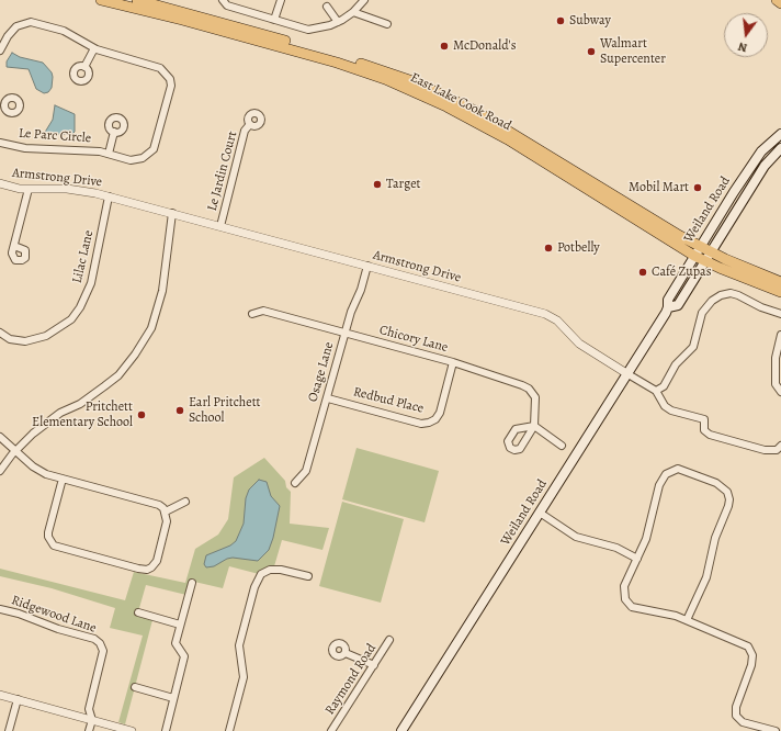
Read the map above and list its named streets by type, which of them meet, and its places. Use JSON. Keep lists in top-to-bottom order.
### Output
{
  "streets": {
    "main road": ["East Lake Cook Road", "Weiland Road"],
    "street": [
      "Le Parc Circle",
      "Le Jardin Court",
      "Armstrong Drive",
      "Lilac Lane",
      "Chicory Lane",
      "Osage Lane",
      "Redbud Place",
      "Ridgewood Lane",
      "Raymond Road"
    ]
  },
  "crossings": [
    ["East Lake Cook Road", "Weiland Road"],
    ["Le Jardin Court", "Armstrong Drive"],
    ["Armstrong Drive", "Weiland Road"],
    ["Armstrong Drive", "Lilac Lane"],
    ["Armstrong Drive", "Osage Lane"],
    ["Chicory Lane", "Osage Lane"],
    ["Chicory Lane", "Redbud Place"],
    ["Osage Lane", "Redbud Place"]
  ],
  "places": [
    "Subway",
    "McDonald's",
    "Walmart Supercenter",
    "Target",
    "Mobil Mart",
    "Potbelly",
    "Café Zupas",
    "Earl Pritchett School",
    "Pritchett Elementary School"
  ],
  "north": "bottom"
}
